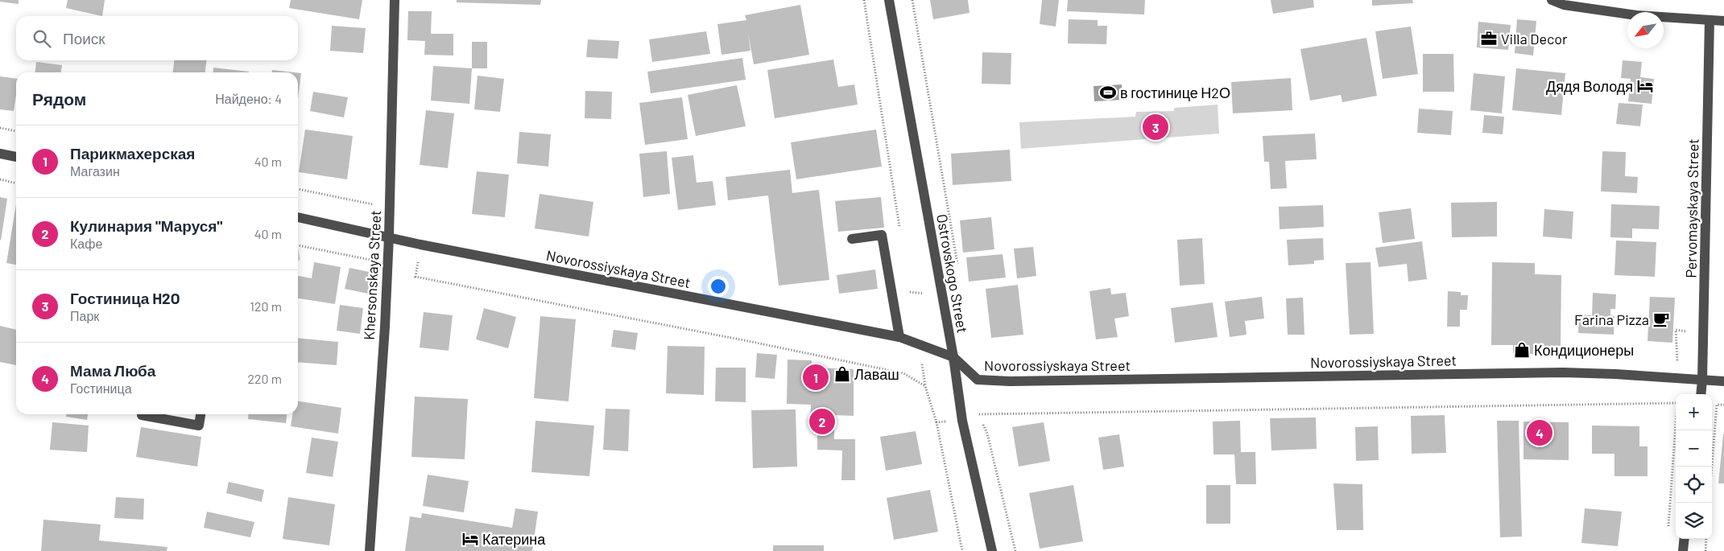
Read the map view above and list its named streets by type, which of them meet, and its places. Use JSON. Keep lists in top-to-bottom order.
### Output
{
  "streets": {
    "street": [
      "Pervomayskaya Street",
      "Novorossiyskaya Street",
      "Ostrovskogo Street",
      "Khersonskaya Street"
    ]
  },
  "crossings": [
    ["Pervomayskaya Street", "Novorossiyskaya Street"],
    ["Novorossiyskaya Street", "Ostrovskogo Street"],
    ["Novorossiyskaya Street", "Khersonskaya Street"]
  ],
  "places": {
    "office": ["Villa Decor"],
    "hotel": ["Дядя Володя", "Катерина"],
    "sports": ["в гостинице Н2О"],
    "cafe": ["Farina Pizza"],
    "shop": ["Кондиционеры", "Лаваш"]
  },
  "north": "bottom left",
  "page": {
    "search": "Поиск",
    "heading": ["Рядом", "Найдено: 4"],
    "pins": [
      "3",
      "1",
      "2",
      "4"
    ],
    "list": [
      {
        "mark": "1",
        "name": "Парикмахерская",
        "note": "Магазин",
        "value": "40 m"
      },
      {
        "mark": "2",
        "name": "Кулинария \"Маруся\"",
        "note": "Кафе",
        "value": "40 m"
      },
      {
        "mark": "3",
        "name": "Гостиница H2O",
        "note": "Парк",
        "value": "120 m"
      },
      {
        "mark": "4",
        "name": "Мама Люба",
        "note": "Гостиница",
        "value": "220 m"
      }
    ],
    "map_buttons": ["+", "−"]
  }
}
